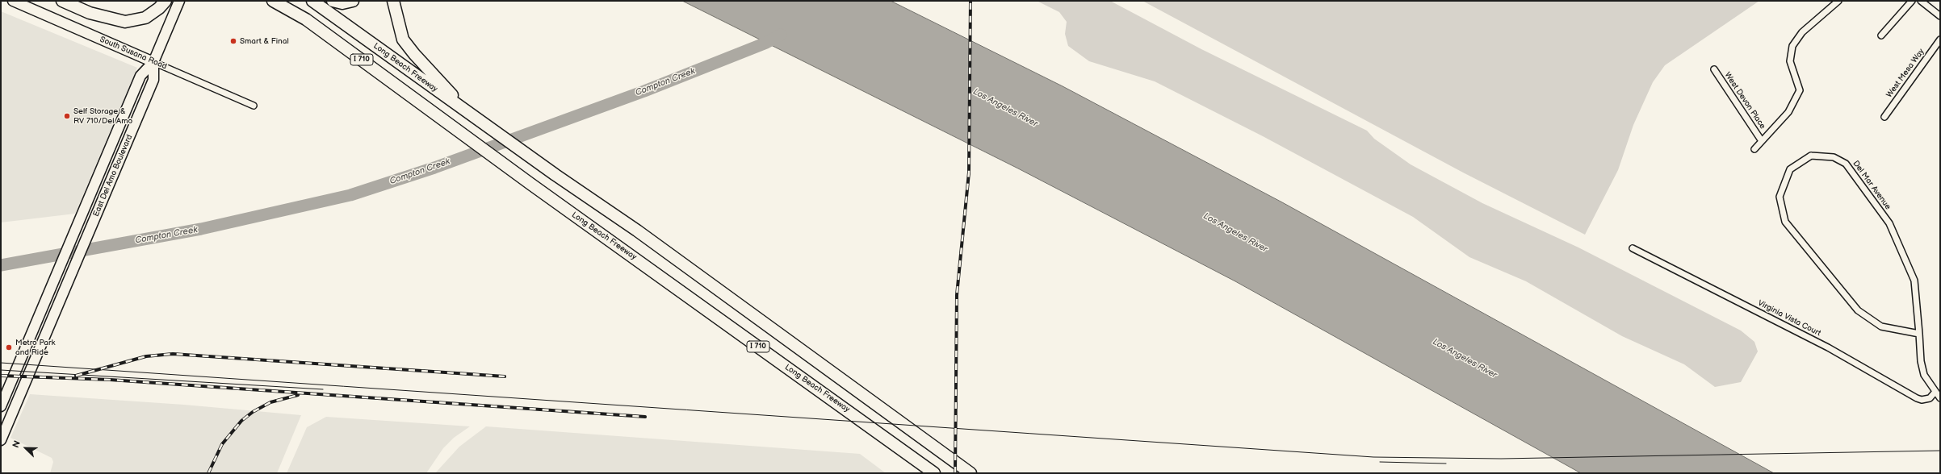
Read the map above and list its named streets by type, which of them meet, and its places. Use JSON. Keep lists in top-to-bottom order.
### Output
{
  "streets": {
    "highway": ["I 710", "Long Beach Freeway"],
    "main road": ["South Susana Road", "East Del Amo Boulevard"],
    "street": [
      "West Mesa Way",
      "West Devon Place",
      "Del Mar Avenue",
      "Virginia Vista Court"
    ]
  },
  "crossings": [
    ["South Susana Road", "East Del Amo Boulevard"],
    ["Del Mar Avenue", "Virginia Vista Court"]
  ],
  "water": ["Compton Creek", "Los Angeles River"],
  "places": ["Smart & Final", "Self Storage & RV 710/Del Amo", "Metro Park and Ride"],
  "north": "top left"
}
